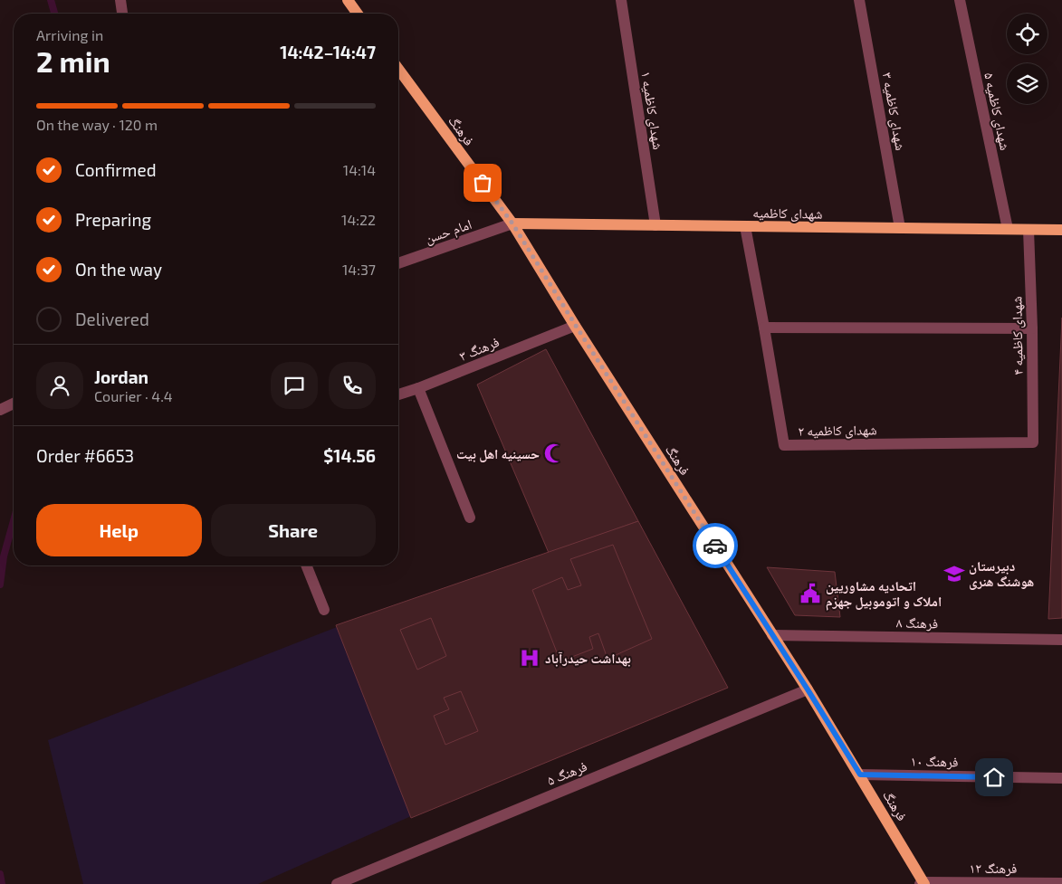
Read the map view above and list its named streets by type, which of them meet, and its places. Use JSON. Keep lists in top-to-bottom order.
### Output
{
  "streets": {
    "main road": ["فرهنگ", "شهدای کاظمیه"],
    "street": [
      "شهدای کاظمیه ۱",
      "شهدای کاظمیه ۳",
      "شهدای کاظمیه ۵",
      "امام حسن",
      "شهدای کاظمیه ۴",
      "فرهنگ ۳",
      "شهدای کاظمیه ۲",
      "فرهنگ ۸",
      "فرهنگ ۱۰",
      "فرهنگ ۵",
      "فرهنگ ۱۲"
    ]
  },
  "crossings": [
    ["شهدای کاظمیه ۱", "شهدای کاظمیه"],
    ["شهدای کاظمیه ۳", "شهدای کاظمیه"],
    ["شهدای کاظمیه ۵", "شهدای کاظمیه"],
    ["فرهنگ", "شهدای کاظمیه"],
    ["فرهنگ", "امام حسن"],
    ["فرهنگ", "فرهنگ ۳"],
    ["فرهنگ", "فرهنگ ۸"],
    ["فرهنگ", "فرهنگ ۱۰"],
    ["فرهنگ", "فرهنگ ۵"],
    ["فرهنگ", "فرهنگ ۱۲"],
    ["شهدای کاظمیه", "امام حسن"],
    ["شهدای کاظمیه", "شهدای کاظمیه ۴"],
    ["شهدای کاظمیه", "شهدای کاظمیه ۲"],
    ["شهدای کاظمیه ۴", "شهدای کاظمیه ۲"]
  ],
  "places": {
    "mosque": ["حسینیه اهل بیت"],
    "school or university": ["دبیرستان هوشنگ هنری"],
    "public building": ["اتحادیه مشاوریین املاک و اتوموبیل جهزم"],
    "hospital": ["بهداشت حیدرآباد"]
  },
  "page": {
    "heading": ["2 min", "Arriving in", "14:42–14:47"],
    "panel": [
      "Jordan",
      "Courier · 4.4",
      "Order #6653",
      "$14.56"
    ],
    "bar": "On the way · 120 m",
    "list": [
      ["Confirmed", "14:14"],
      ["Preparing", "14:22"],
      ["On the way", "14:37"],
      "Delivered"
    ],
    "buttons": ["Help", "Share"]
  }
}
